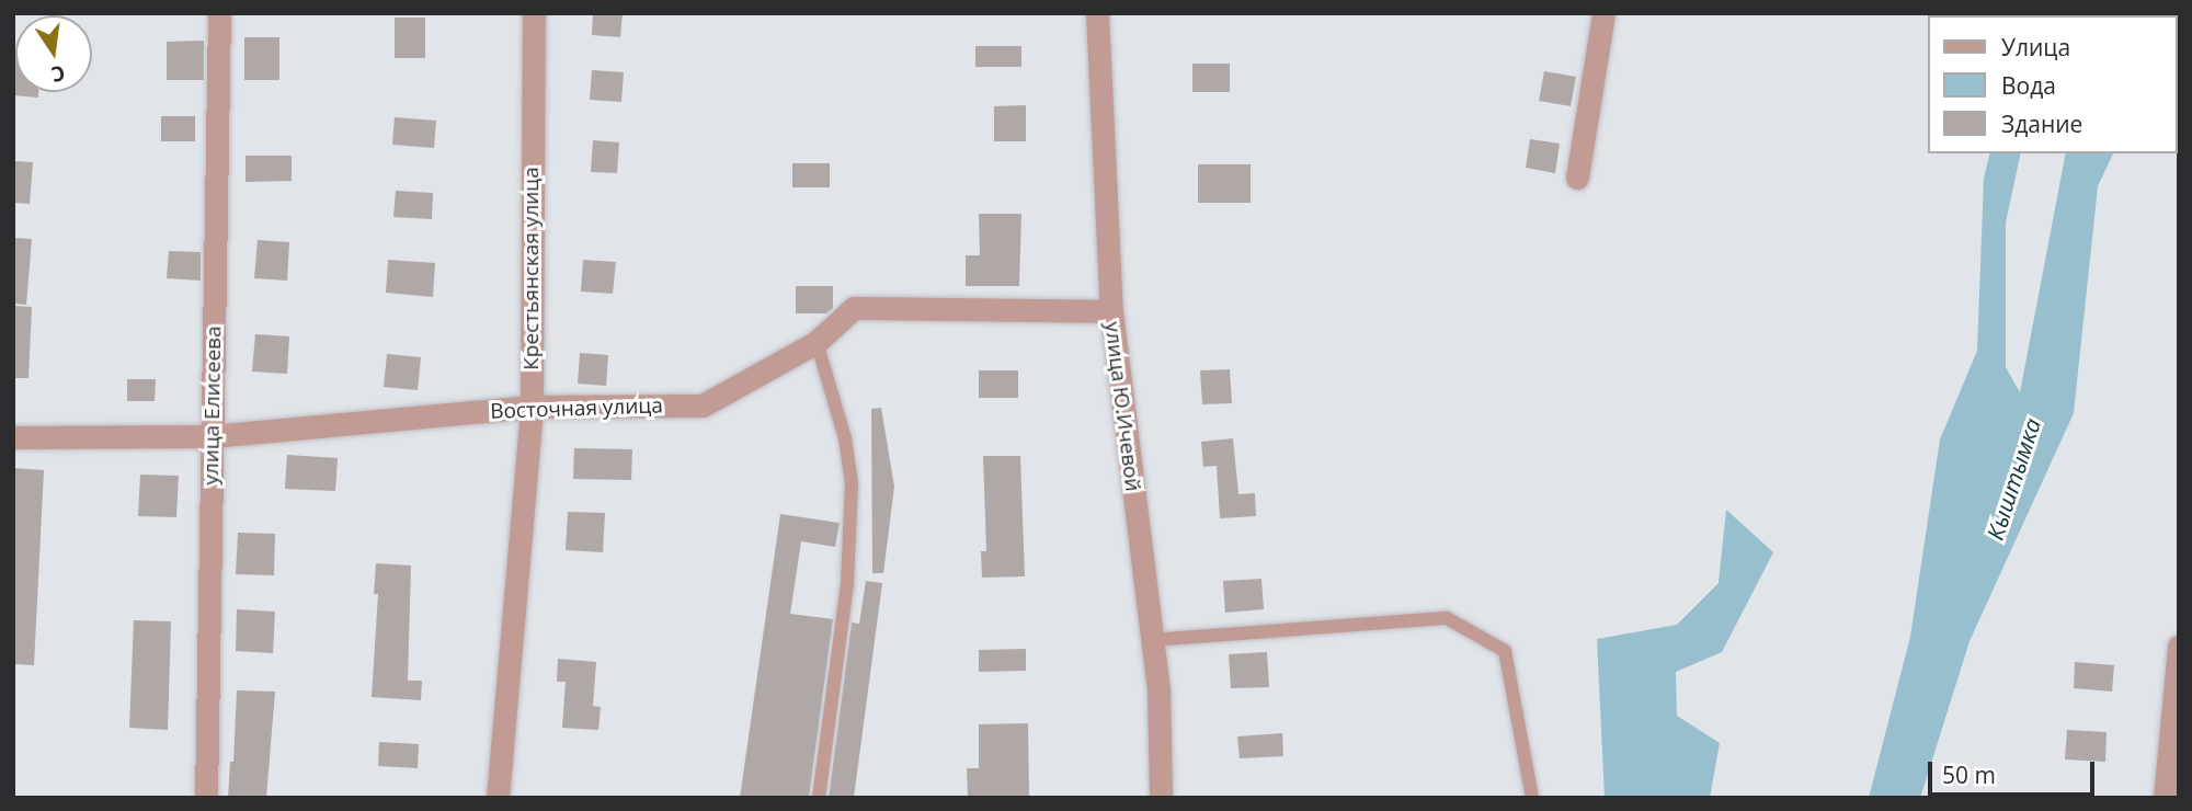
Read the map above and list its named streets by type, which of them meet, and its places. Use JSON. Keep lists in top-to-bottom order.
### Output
{
  "streets": {
    "street": [
      "Крестьянская улица",
      "улица Елисеева",
      "улица Ю.Ичевой",
      "Восточная улица"
    ]
  },
  "crossings": [
    ["Крестьянская улица", "Восточная улица"],
    ["улица Елисеева", "Восточная улица"],
    ["улица Ю.Ичевой", "Восточная улица"]
  ],
  "water": ["Кыштымка"],
  "legend": ["Улица", "Вода", "Здание"],
  "scale_bar": "50 m",
  "north": "bottom"
}
